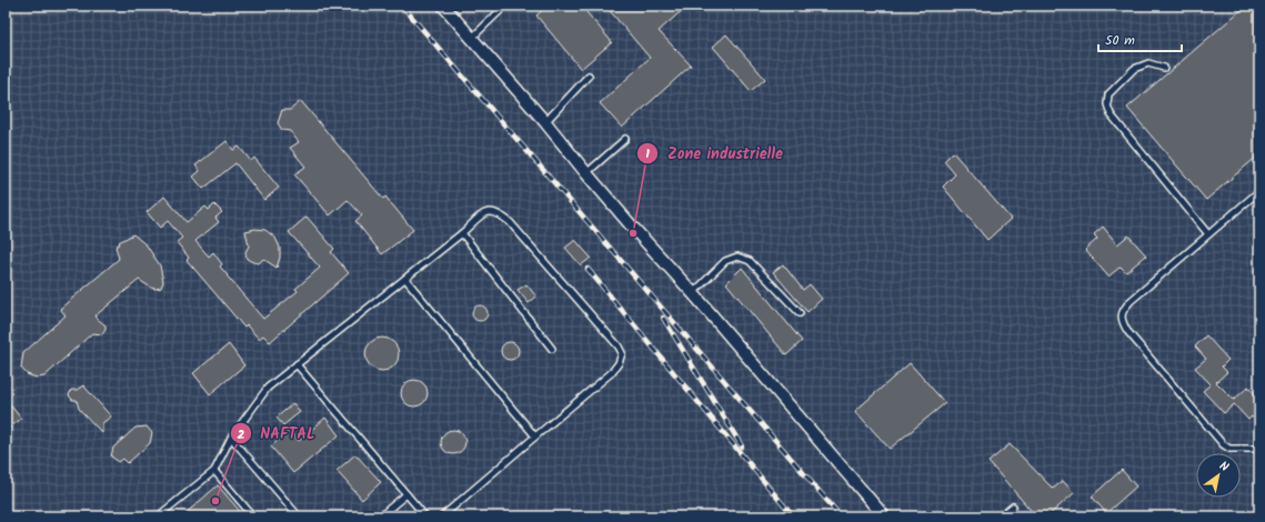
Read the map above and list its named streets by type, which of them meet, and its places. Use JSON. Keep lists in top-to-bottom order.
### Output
{
  "places": ["Zone industrielle", "NAFTAL"],
  "scale_bar": "50 m",
  "north": "top right"
}
